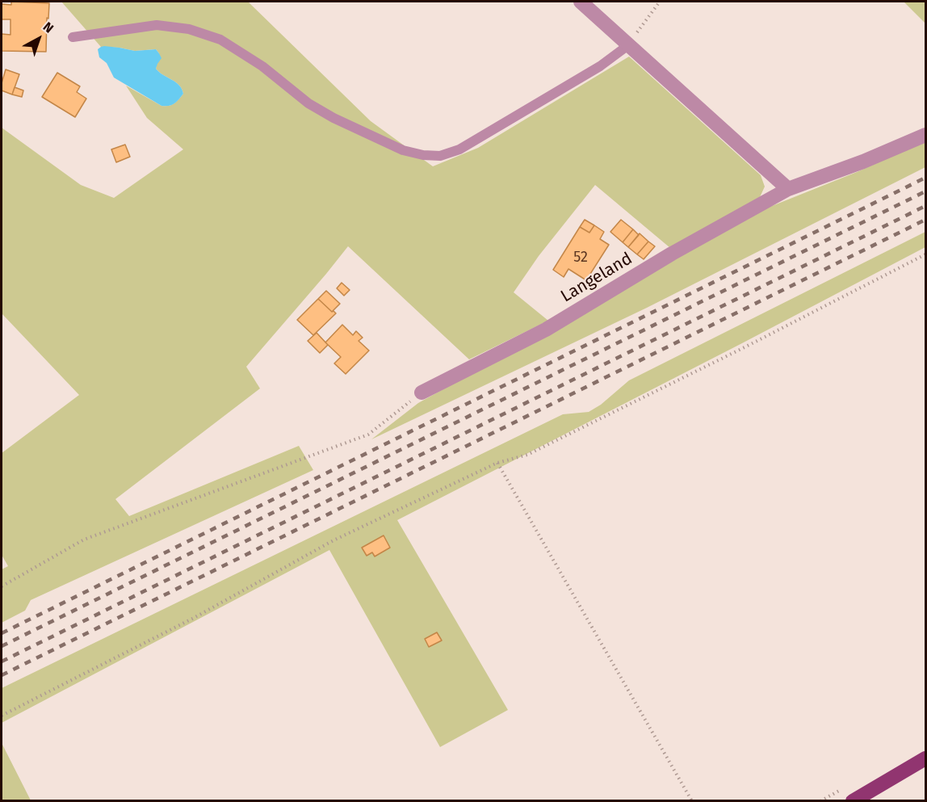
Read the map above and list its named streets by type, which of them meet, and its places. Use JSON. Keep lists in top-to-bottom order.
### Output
{
  "streets": {
    "street": ["Langeland"]
  },
  "house_numbers": ["52"],
  "north": "top right"
}
